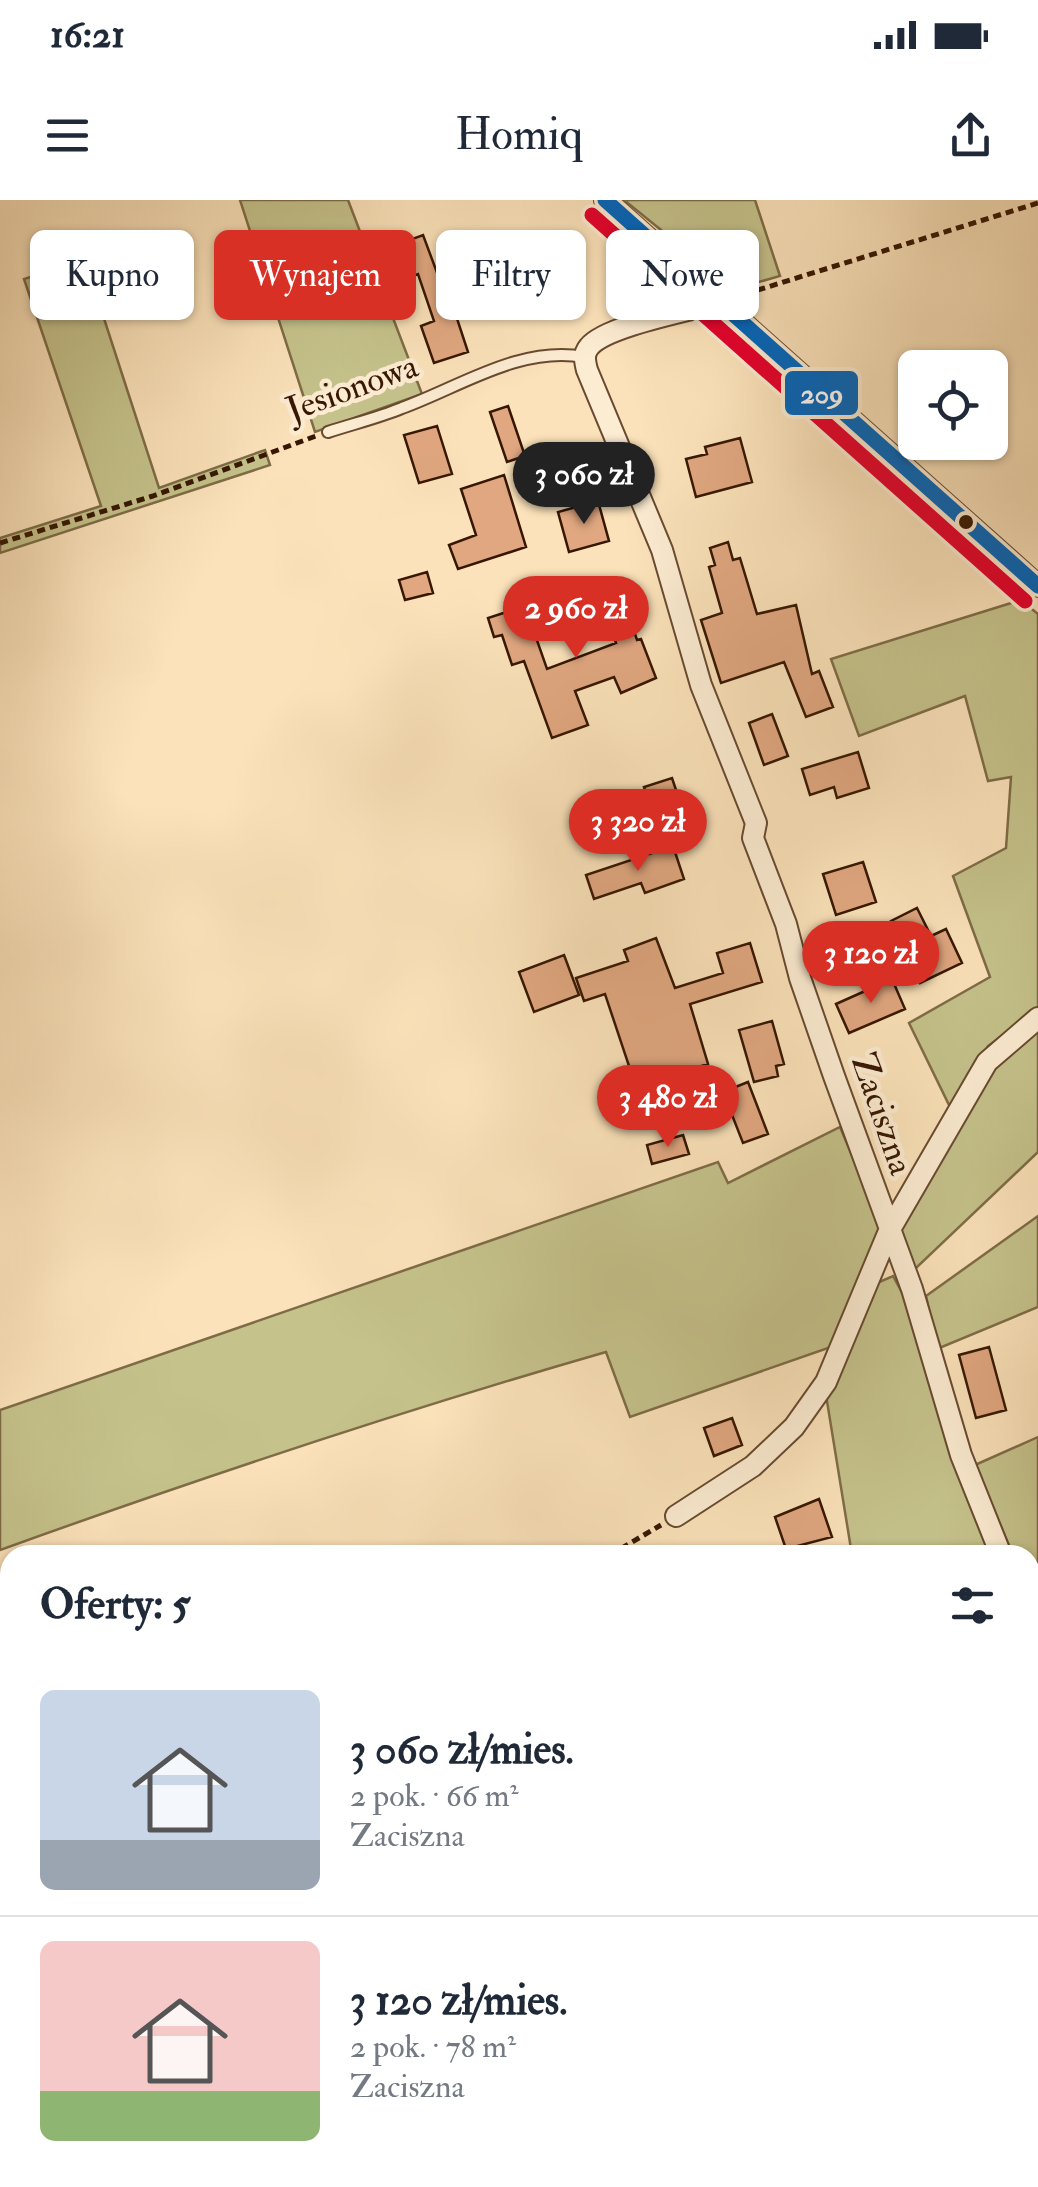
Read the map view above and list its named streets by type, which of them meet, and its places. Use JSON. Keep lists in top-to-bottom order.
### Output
{
  "streets": {
    "street": ["Zaciszna"],
    "lane": ["Jesionowa"]
  },
  "crossings": [
    ["Jesionowa", "Zaciszna"]
  ],
  "lines": ["transit line 209"],
  "page": {
    "status": "16:21",
    "header": "Homiq",
    "chip": [
      "Kupno",
      "Wynajem",
      "Filtry",
      "Nowe"
    ],
    "price": [
      "3 060 zł",
      "2 960 zł",
      "3 320 zł",
      "3 120 zł",
      "3 480 zł"
    ],
    "heading": "Oferty: 5",
    "list": [
      {
        "name": "3 060 zł/mies.",
        "note": "2 pok. · 66 m² · Zaciszna"
      },
      {
        "name": "3 120 zł/mies.",
        "note": "2 pok. · 78 m² · Zaciszna"
      }
    ]
  }
}
